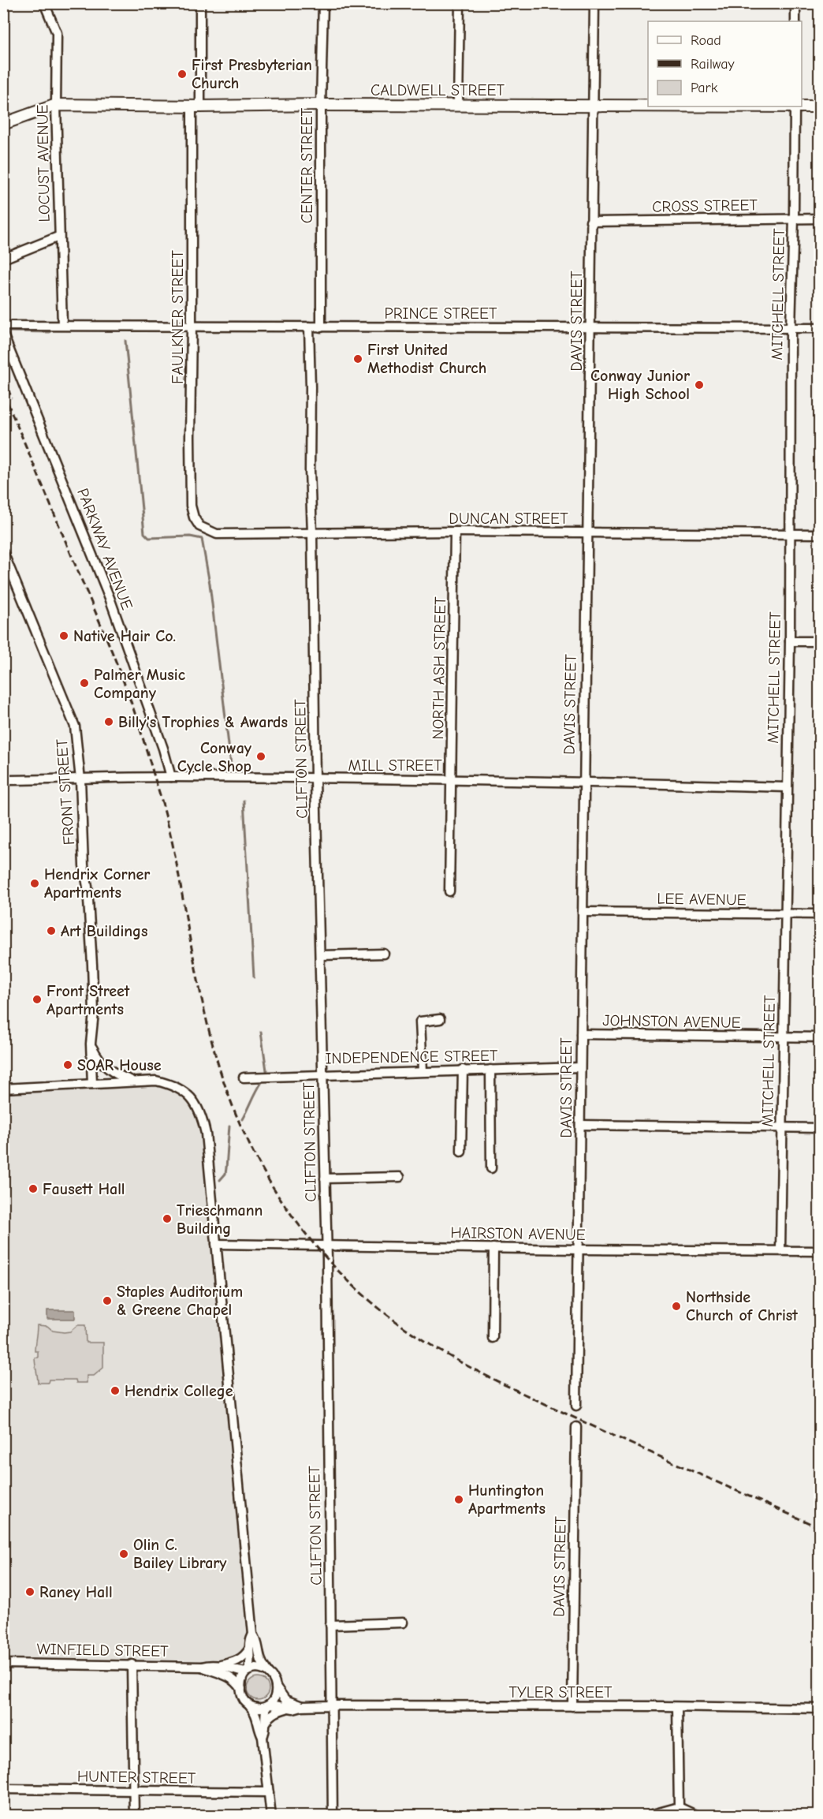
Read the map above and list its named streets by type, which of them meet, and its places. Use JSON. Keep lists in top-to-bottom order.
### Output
{
  "streets": {
    "main road": ["CALDWELL STREET"],
    "street": [
      "LOCUST AVENUE",
      "CENTER STREET",
      "CROSS STREET",
      "MITCHELL STREET",
      "PRINCE STREET",
      "FAULKNER STREET",
      "DAVIS STREET",
      "DUNCAN STREET",
      "PARKWAY AVENUE",
      "NORTH ASH STREET",
      "CLIFTON STREET",
      "MILL STREET",
      "FRONT STREET",
      "LEE AVENUE",
      "JOHNSTON AVENUE",
      "INDEPENDENCE STREET",
      "HAIRSTON AVENUE",
      "WINFIELD STREET",
      "TYLER STREET",
      "HUNTER STREET"
    ]
  },
  "crossings": [
    ["CALDWELL STREET", "LOCUST AVENUE"],
    ["CALDWELL STREET", "CENTER STREET"],
    ["CALDWELL STREET", "FAULKNER STREET"],
    ["CALDWELL STREET", "DAVIS STREET"],
    ["LOCUST AVENUE", "PRINCE STREET"],
    ["CENTER STREET", "PRINCE STREET"],
    ["CROSS STREET", "MITCHELL STREET"],
    ["CROSS STREET", "DAVIS STREET"],
    ["MITCHELL STREET", "PRINCE STREET"],
    ["MITCHELL STREET", "DUNCAN STREET"],
    ["MITCHELL STREET", "MILL STREET"],
    ["MITCHELL STREET", "LEE AVENUE"],
    ["MITCHELL STREET", "JOHNSTON AVENUE"],
    ["MITCHELL STREET", "HAIRSTON AVENUE"],
    ["PRINCE STREET", "FAULKNER STREET"],
    ["PRINCE STREET", "DAVIS STREET"],
    ["PRINCE STREET", "CLIFTON STREET"],
    ["FAULKNER STREET", "DUNCAN STREET"],
    ["DAVIS STREET", "DUNCAN STREET"],
    ["DAVIS STREET", "MILL STREET"],
    ["DAVIS STREET", "LEE AVENUE"],
    ["DAVIS STREET", "JOHNSTON AVENUE"],
    ["DAVIS STREET", "INDEPENDENCE STREET"],
    ["DAVIS STREET", "HAIRSTON AVENUE"],
    ["DAVIS STREET", "TYLER STREET"],
    ["DUNCAN STREET", "NORTH ASH STREET"],
    ["DUNCAN STREET", "CLIFTON STREET"],
    ["PARKWAY AVENUE", "MILL STREET"],
    ["NORTH ASH STREET", "MILL STREET"],
    ["CLIFTON STREET", "MILL STREET"],
    ["CLIFTON STREET", "INDEPENDENCE STREET"],
    ["CLIFTON STREET", "HAIRSTON AVENUE"],
    ["CLIFTON STREET", "TYLER STREET"],
    ["MILL STREET", "FRONT STREET"],
    ["WINFIELD STREET", "TYLER STREET"]
  ],
  "places": [
    "First Presbyterian Church",
    "First United Methodist Church",
    "Conway Junior High School",
    "Native Hair Co.",
    "Palmer Music Company",
    "Billy's Trophies & Awards",
    "Conway Cycle Shop",
    "Hendrix Corner Apartments",
    "Art Buildings",
    "Front Street Apartments",
    "SOAR House",
    "Fausett Hall",
    "Trieschmann Building",
    "Staples Auditorium & Greene Chapel",
    "Northside Church of Christ",
    "Hendrix College",
    "Huntington Apartments",
    "Olin C. Bailey Library",
    "Raney Hall"
  ],
  "legend": ["Road", "Railway", "Park"]
}
